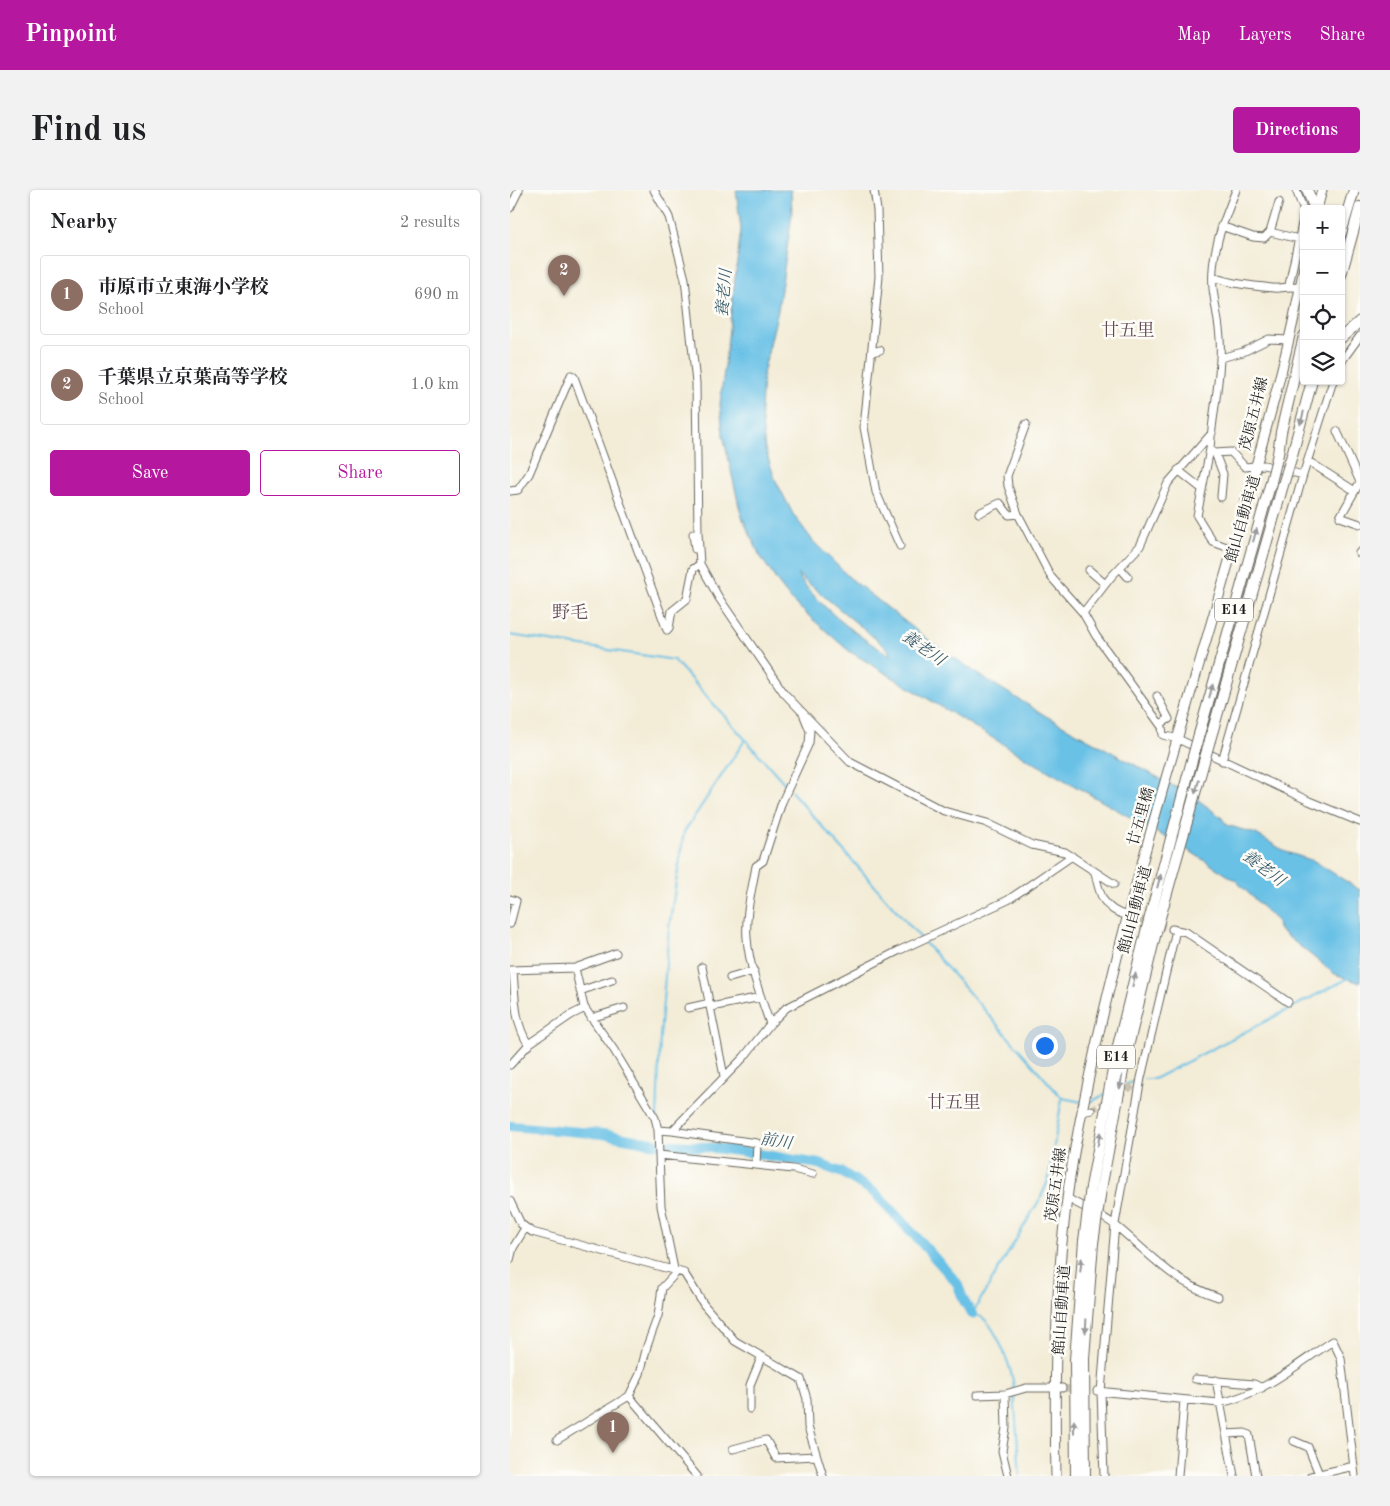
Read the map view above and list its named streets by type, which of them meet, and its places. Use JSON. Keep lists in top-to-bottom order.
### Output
{
  "streets": {
    "highway": ["館山自動車道", "E14"],
    "main road": ["茂原五井線", "廿五里橋"]
  },
  "crossings": [
    ["茂原五井線", "廿五里橋"]
  ],
  "districts": ["廿五里", "野毛", "廿五里"],
  "water": ["養老川", "前川"],
  "page": {
    "header": "Pinpoint",
    "nav": ["Map", "Layers", "Share"],
    "buttons": [
      "Directions",
      ["Save", "Share"]
    ],
    "title": "Find us",
    "heading": ["Nearby", "2 results"],
    "map_buttons": ["+", "−"],
    "list": [
      {
        "mark": "1",
        "name": "市原市立東海小学校",
        "note": "School",
        "value": "690 m"
      },
      {
        "mark": "2",
        "name": "千葉県立京葉高等学校",
        "note": "School",
        "value": "1.0 km"
      }
    ],
    "pins": ["2", "1"]
  }
}
